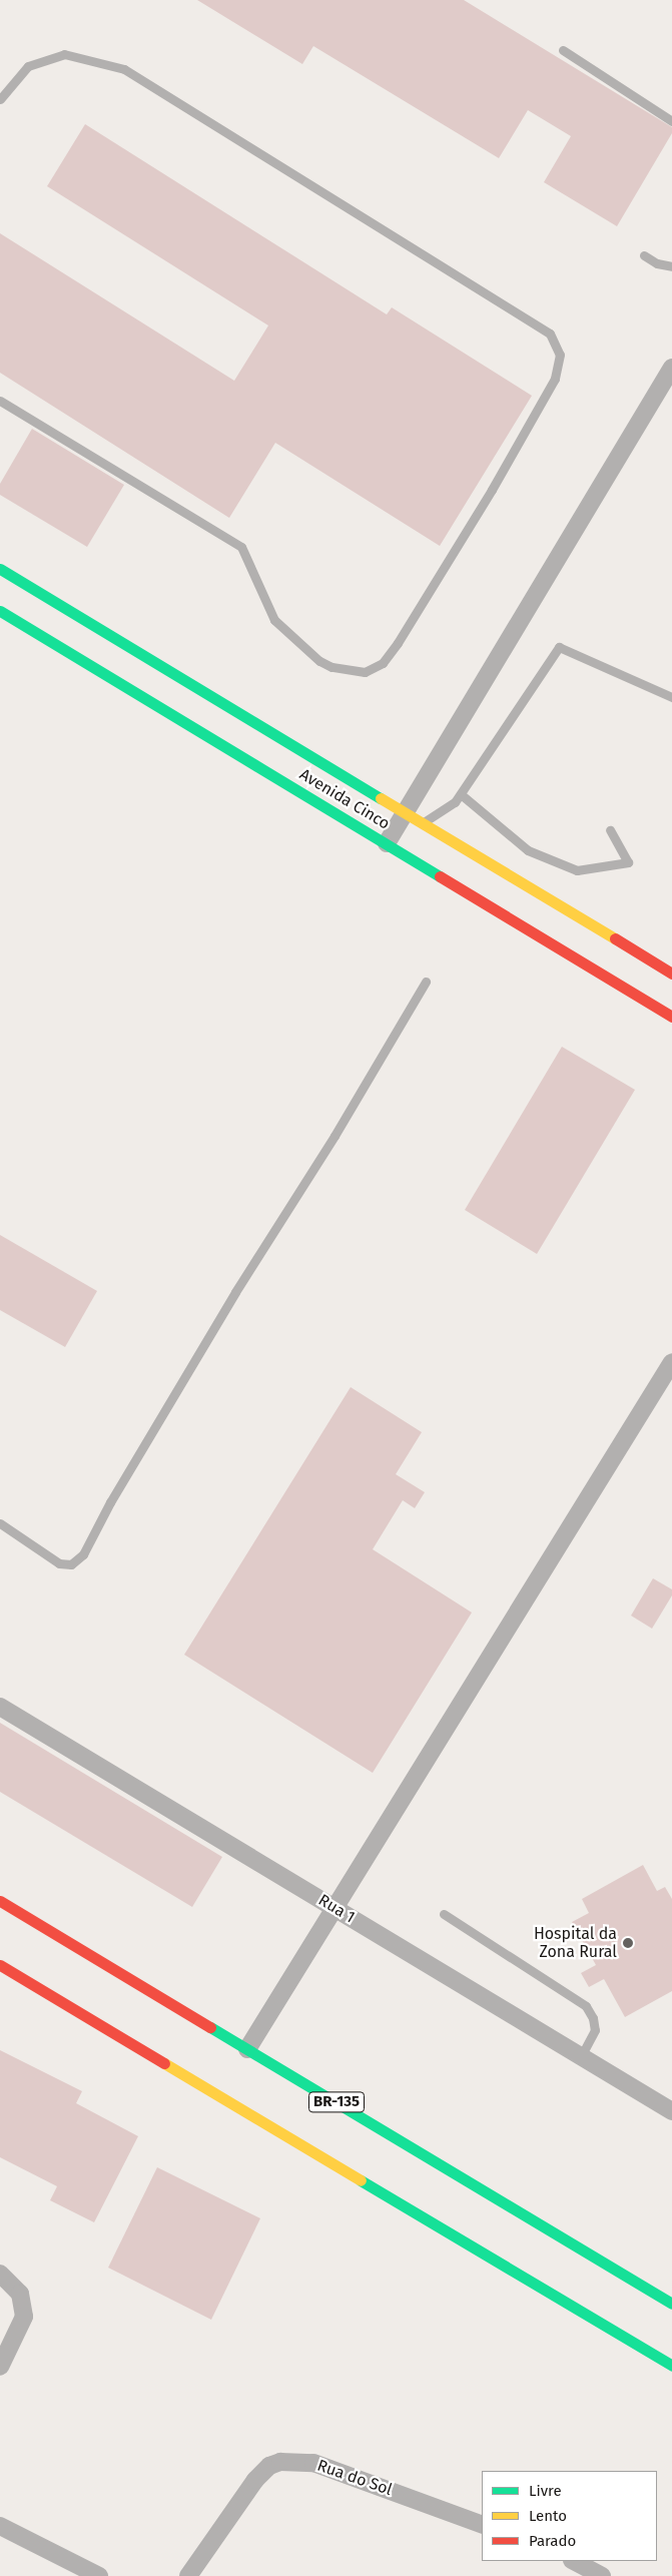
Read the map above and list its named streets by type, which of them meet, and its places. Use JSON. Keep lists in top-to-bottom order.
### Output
{
  "streets": {
    "main road": ["Avenida Cinco", "BR-135"],
    "street": ["Rua 1", "Rua do Sol"]
  },
  "places": ["Hospital da Zona Rural"],
  "legend": ["Livre", "Lento", "Parado"]
}
